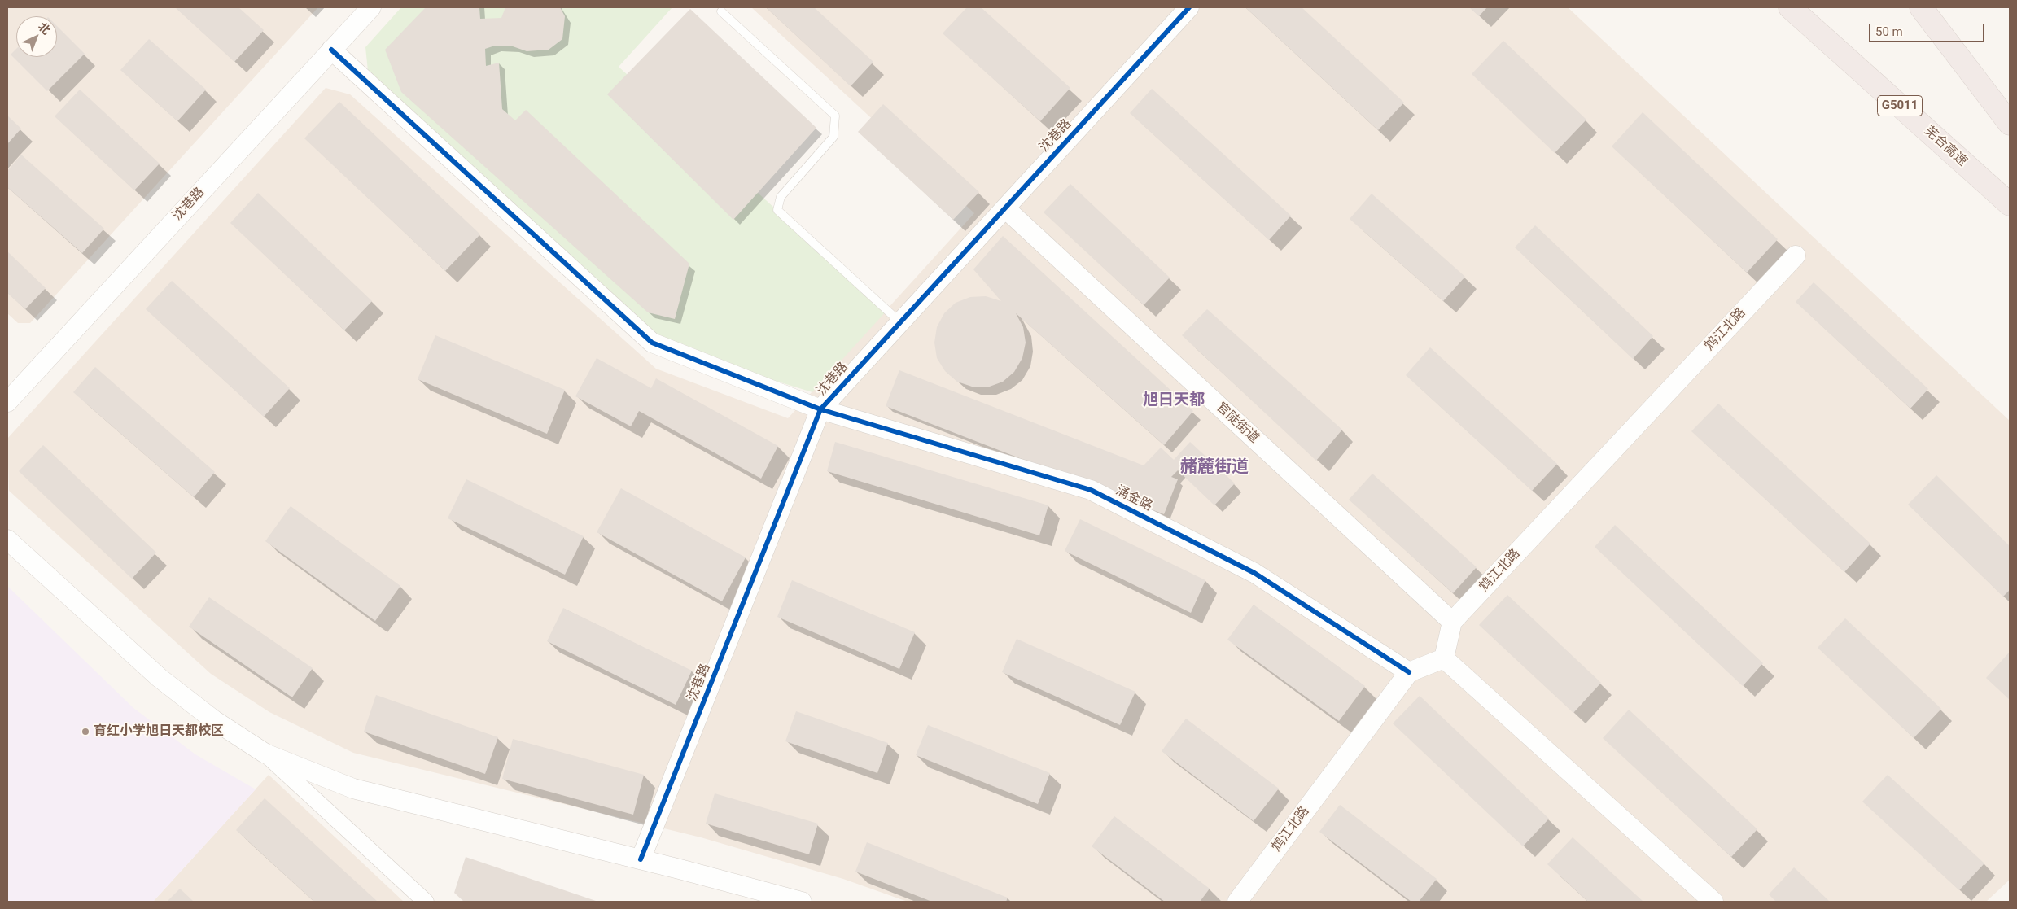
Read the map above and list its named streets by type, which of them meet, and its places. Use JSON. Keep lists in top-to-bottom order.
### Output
{
  "streets": {
    "highway": ["G5011", "芜合高速"],
    "street": [
      "沈巷路",
      "鸩江北路",
      "官陡街道",
      "涌金路"
    ]
  },
  "crossings": [
    ["沈巷路", "官陡街道"],
    ["沈巷路", "涌金路"],
    ["鸩江北路", "官陡街道"],
    ["鸩江北路", "涌金路"]
  ],
  "districts": ["旭日天都", "赭麓街道"],
  "places": ["育红小学旭日天都校区"],
  "scale_bar": "50 m",
  "north": "top right"
}
